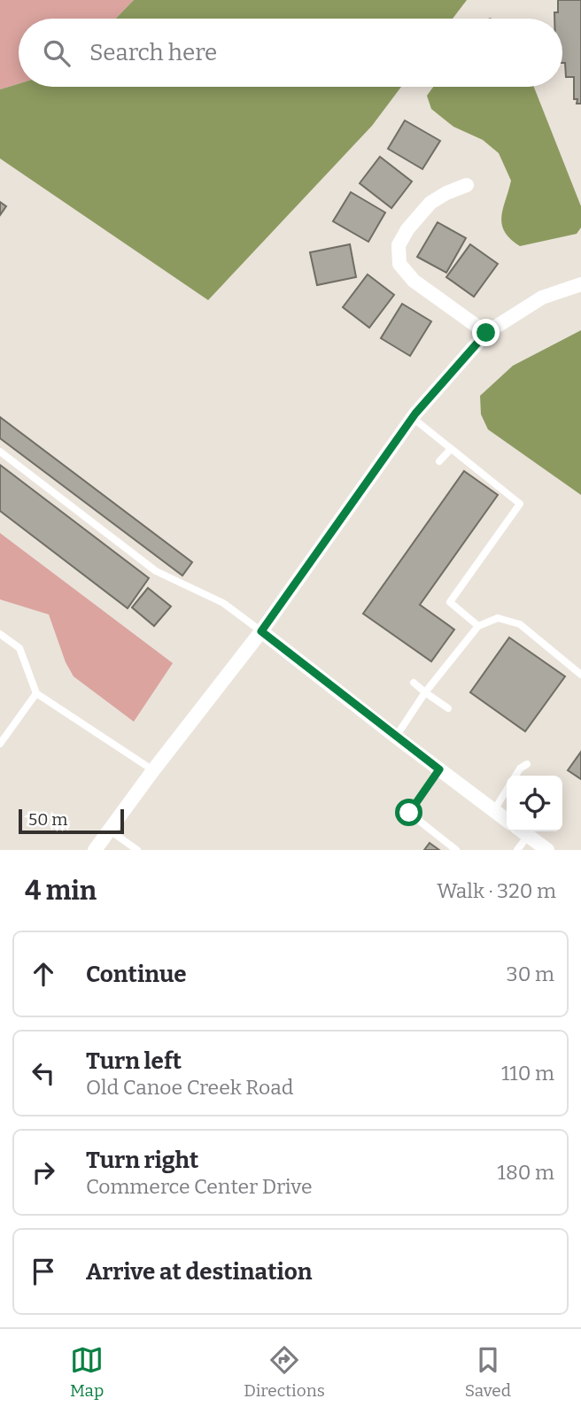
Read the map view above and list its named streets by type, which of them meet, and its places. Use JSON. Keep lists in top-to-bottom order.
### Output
{
  "scale_bar": "50 m",
  "page": {
    "search": "Search here",
    "scale": "50 m",
    "heading": ["4 min", "Walk · 320 m"],
    "list": [
      ["Continue", "30 m"],
      ["Turn left", "Old Canoe Creek Road", "110 m"],
      ["Turn right", "Commerce Center Drive", "180 m"],
      "Arrive at destination"
    ],
    "nav": ["Map", "Directions", "Saved"]
  }
}
